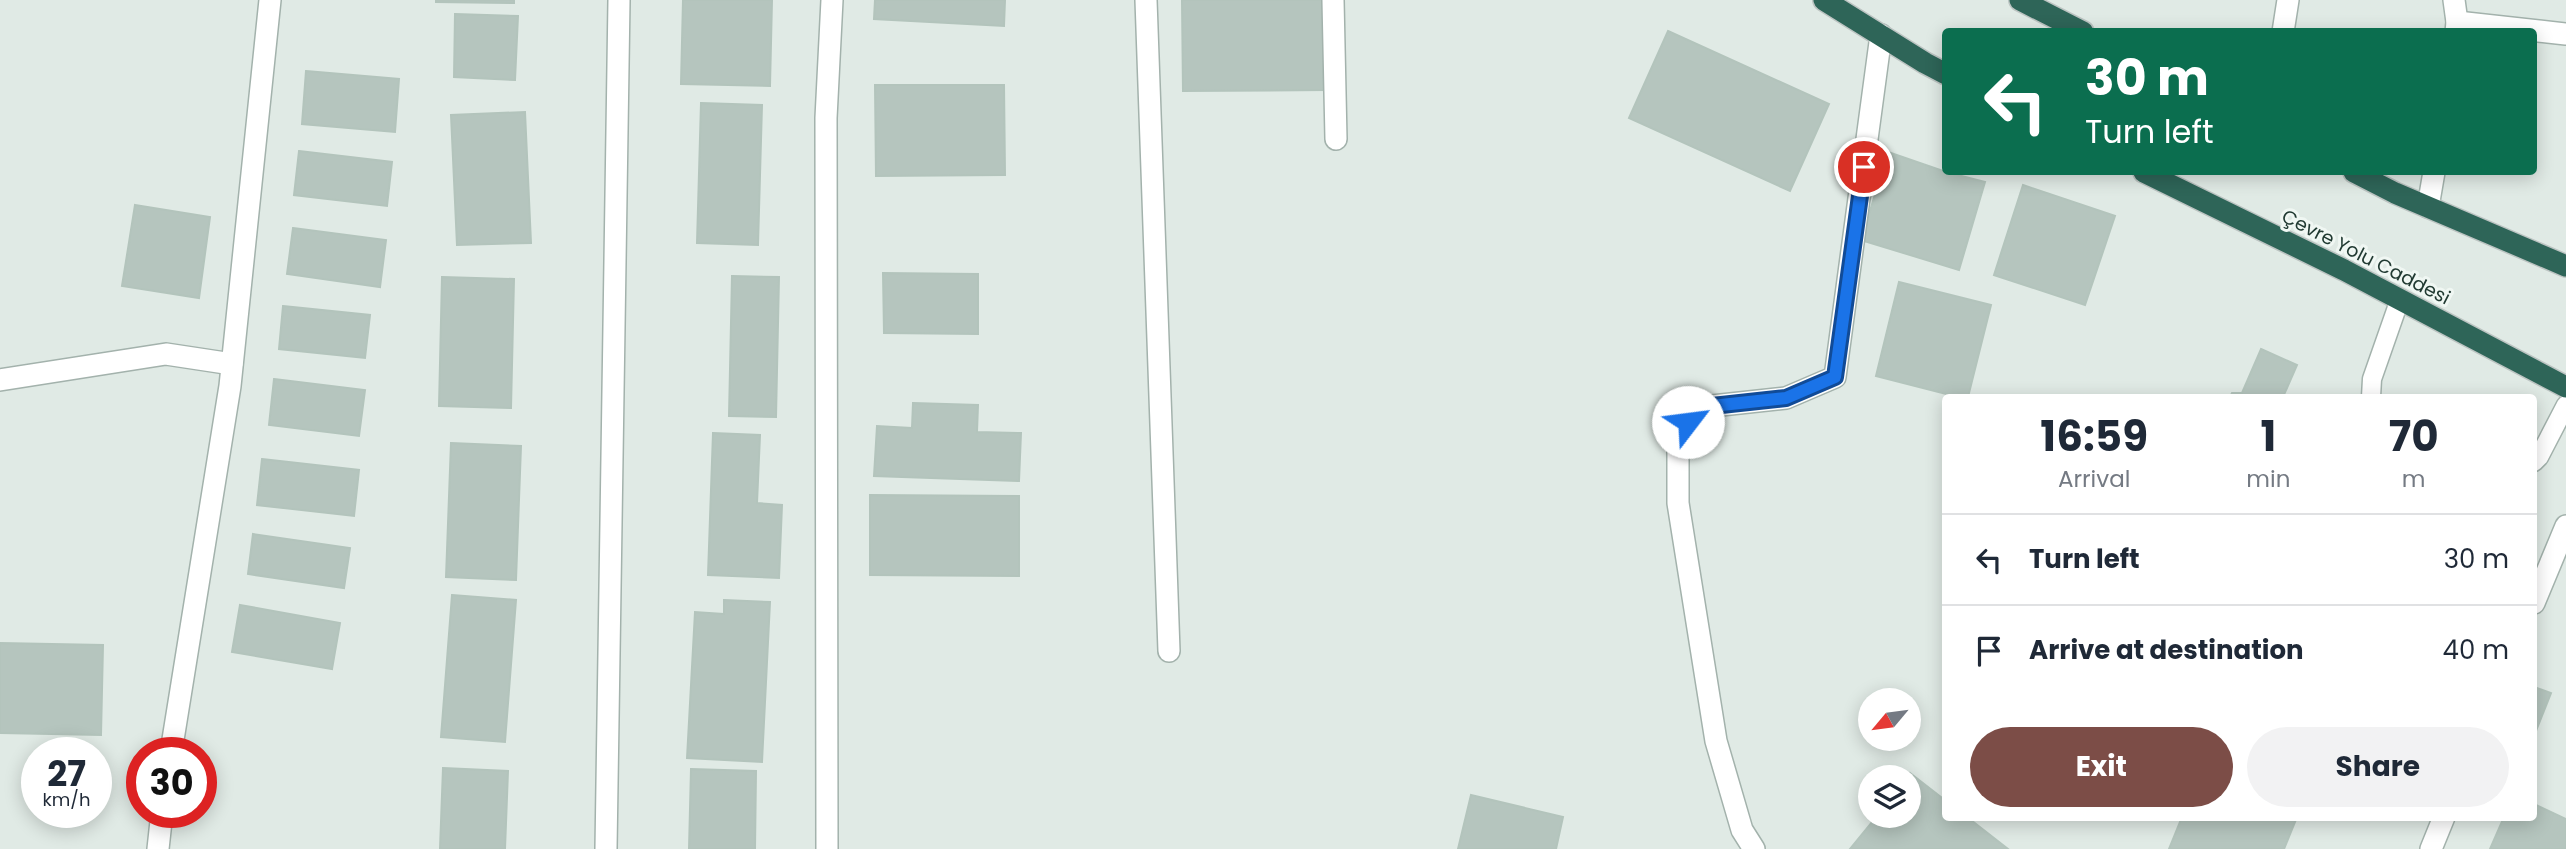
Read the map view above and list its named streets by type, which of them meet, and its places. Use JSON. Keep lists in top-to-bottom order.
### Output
{
  "streets": {
    "highway": ["Çevre Yolu Caddesi"]
  },
  "north": "bottom left",
  "page": {
    "turn": ["30 m", "Turn left"],
    "eta": [
      "16:59",
      "Arrival",
      "1",
      "min",
      "70",
      "m"
    ],
    "list": [
      {
        "name": "Turn left",
        "value": "30 m"
      },
      {
        "name": "Arrive at destination",
        "value": "40 m"
      }
    ],
    "buttons": ["Exit", "Share"],
    "speed": "27 km/h",
    "limit": "30"
  }
}
